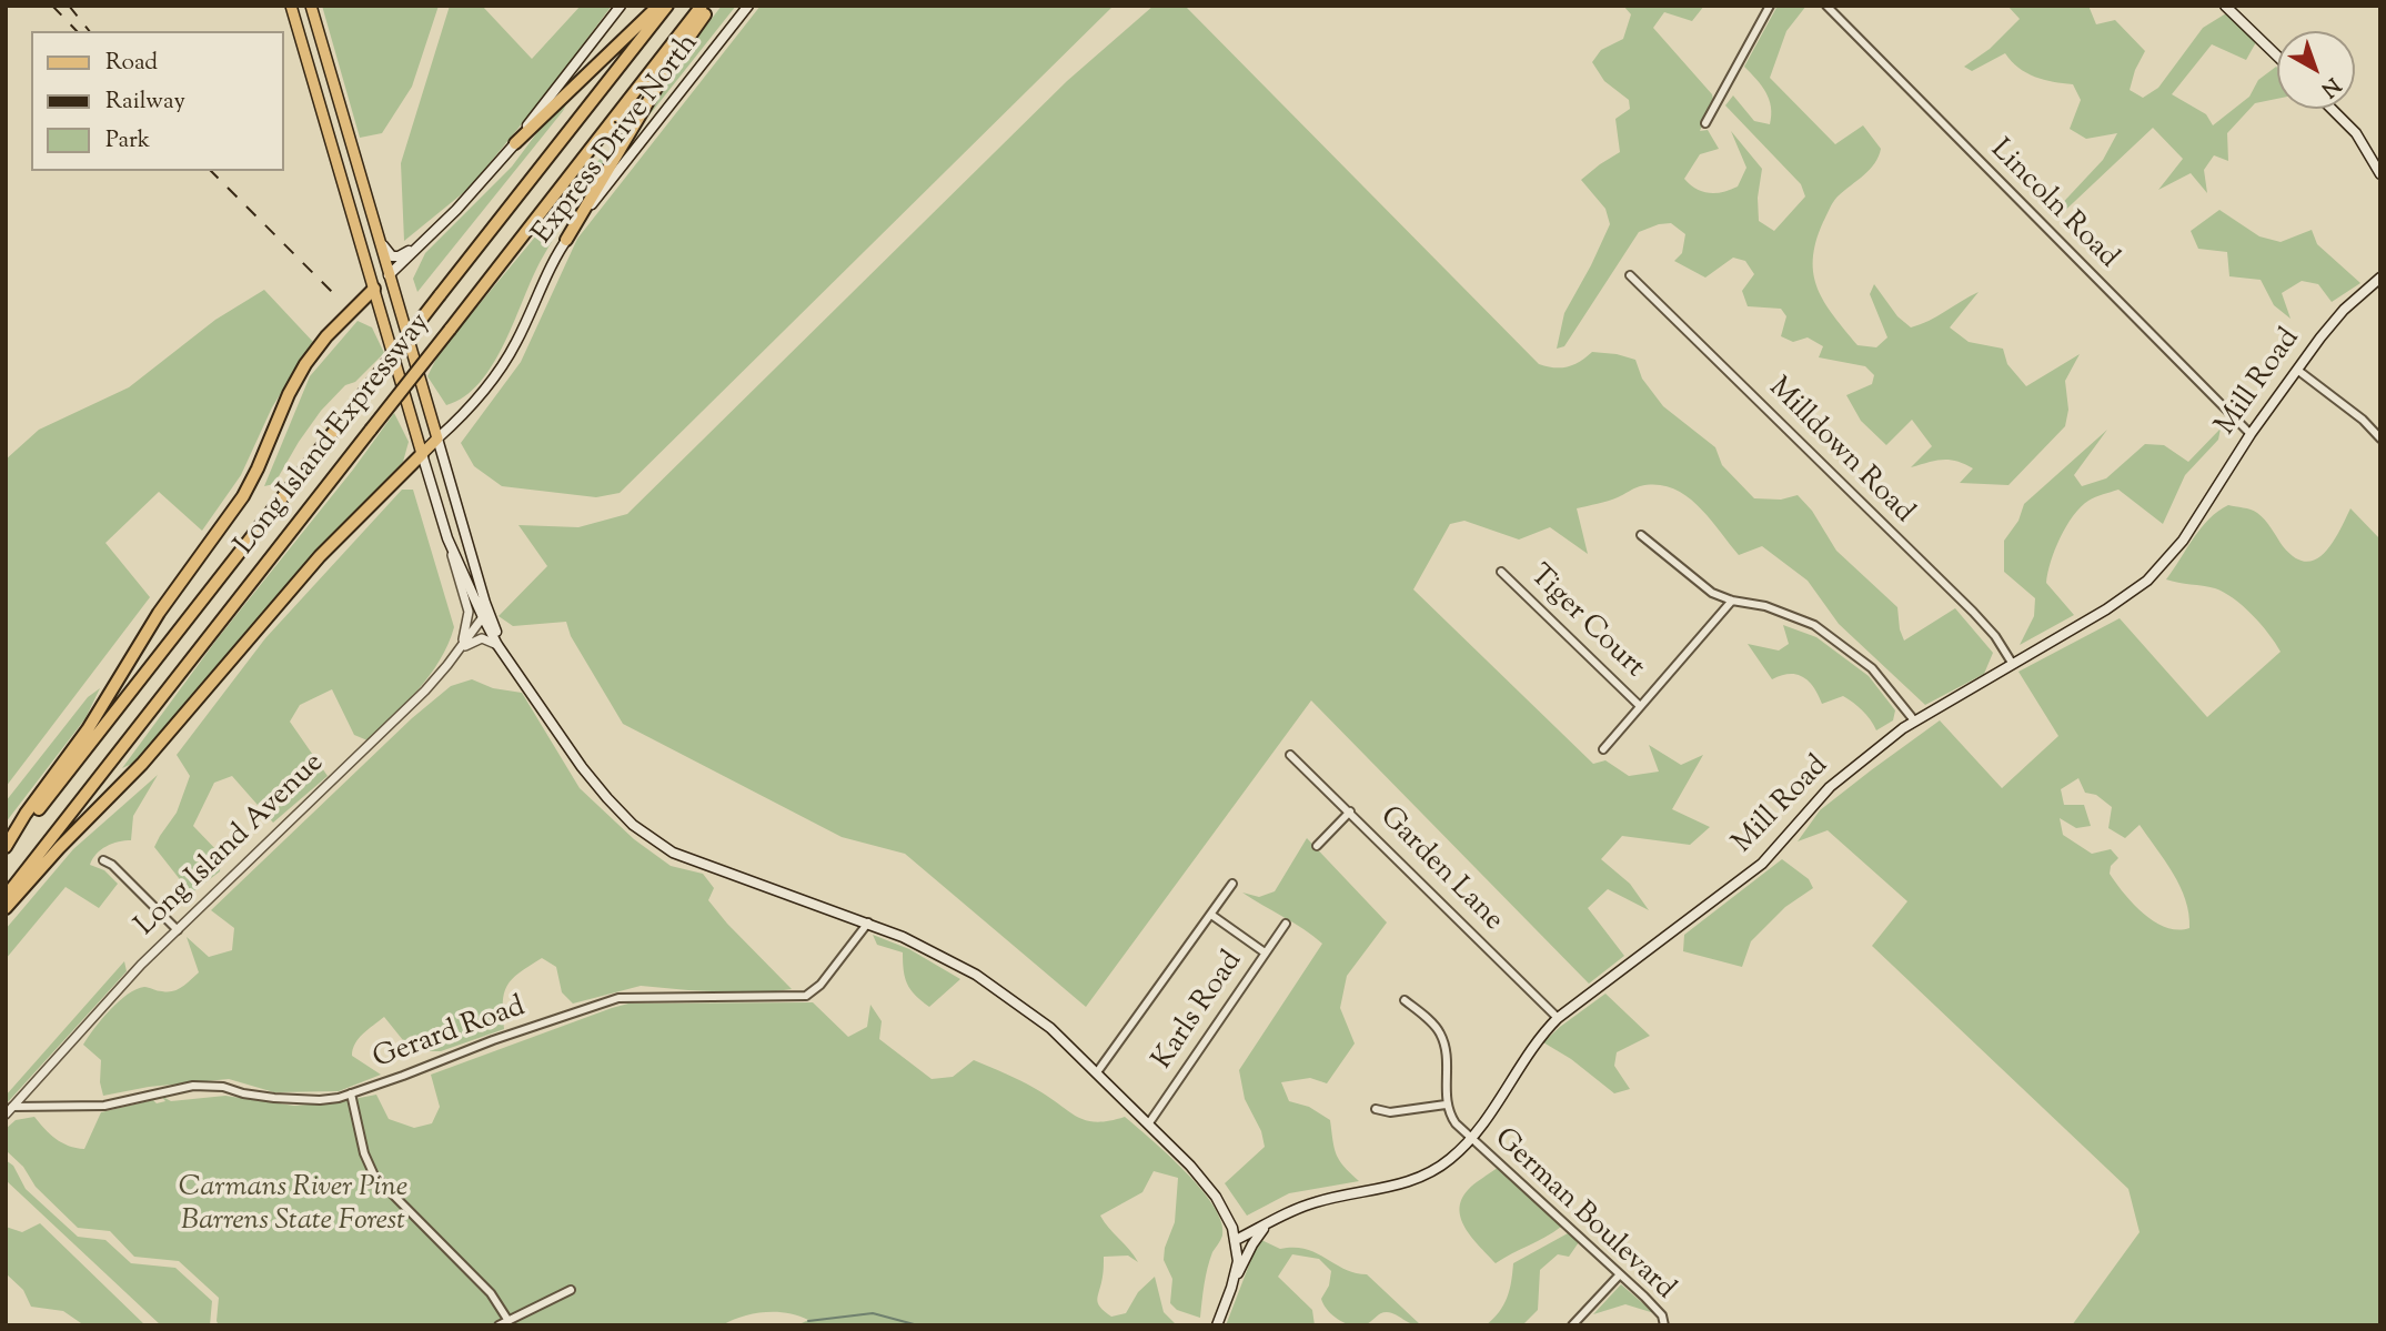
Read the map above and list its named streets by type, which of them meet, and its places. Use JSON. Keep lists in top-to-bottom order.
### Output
{
  "streets": {
    "highway": ["Long Island Expressway"],
    "main road": ["Express Drive North", "Mill Road"],
    "street": [
      "Lincoln Road",
      "Milldown Road",
      "Tiger Court",
      "Long Island Avenue",
      "Garden Lane",
      "Karls Road",
      "Gerard Road",
      "German Boulevard"
    ]
  },
  "crossings": [
    ["Lincoln Road", "Mill Road"],
    ["Mill Road", "Milldown Road"],
    ["Mill Road", "Garden Lane"],
    ["Mill Road", "German Boulevard"],
    ["Long Island Avenue", "Gerard Road"]
  ],
  "parks": ["Carmans River Pine Barrens State Forest"],
  "legend": ["Road", "Railway", "Park"],
  "north": "bottom right"
}
